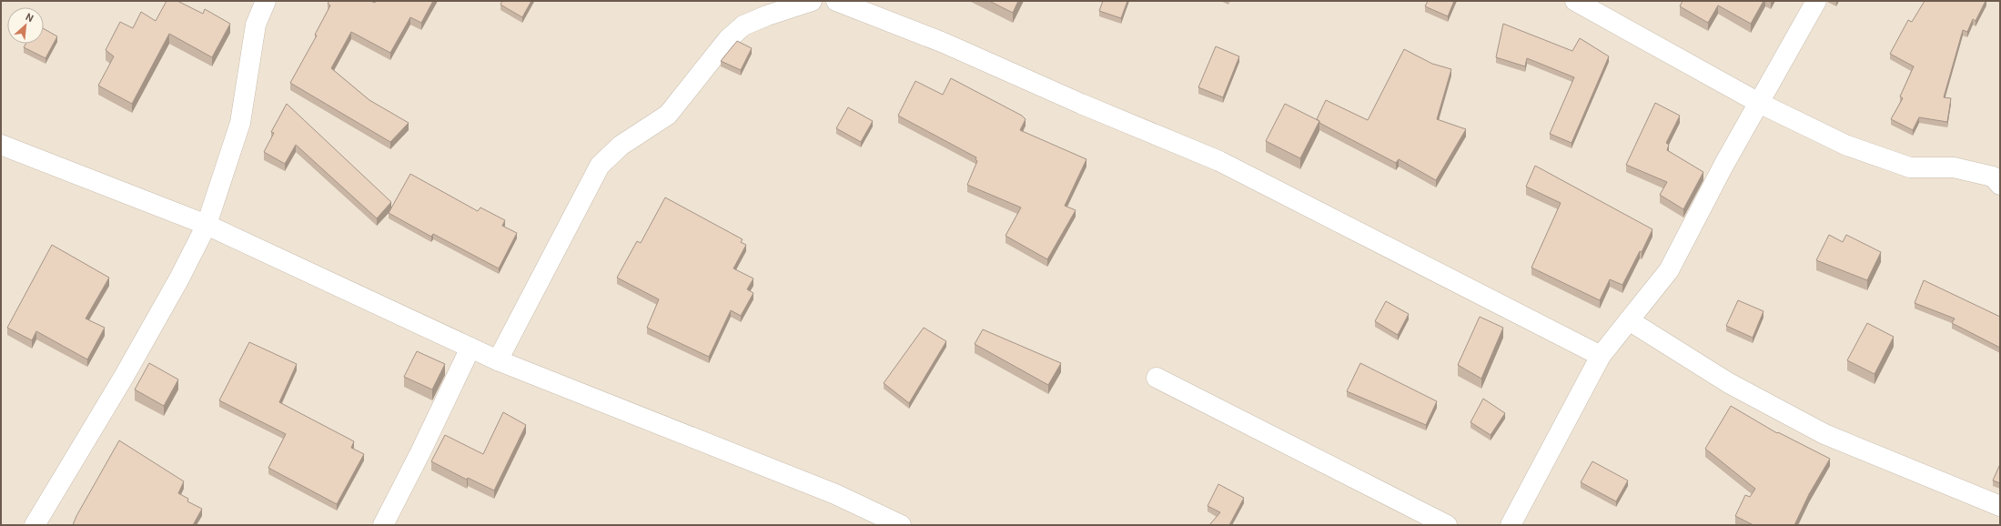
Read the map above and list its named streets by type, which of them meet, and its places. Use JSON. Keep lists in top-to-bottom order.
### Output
{
  "north": "top right"
}
